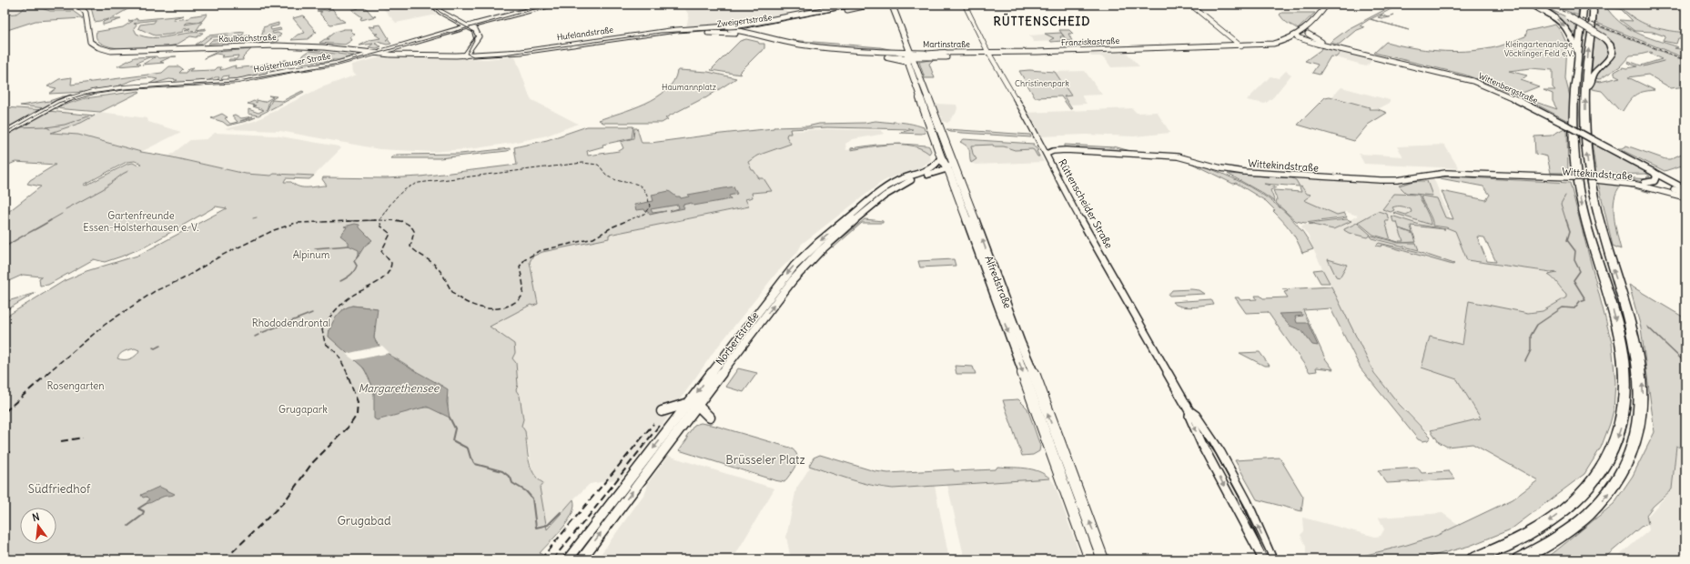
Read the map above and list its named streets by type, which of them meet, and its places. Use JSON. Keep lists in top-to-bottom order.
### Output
{
  "streets": {
    "main road": [
      "Zweigertstraße",
      "Hufelandstraße",
      "Kaulbachstraße",
      "Franziskastraße",
      "Martinstraße",
      "Holsterhauser Straße",
      "Wittenbergstraße",
      "Alfredstraße",
      "Norbertstraße"
    ],
    "street": ["Wittekindstraße", "Rüttenscheider Straße"]
  },
  "crossings": [
    ["Zweigertstraße", "Hufelandstraße"],
    ["Hufelandstraße", "Kaulbachstraße"],
    ["Hufelandstraße", "Holsterhauser Straße"],
    ["Kaulbachstraße", "Holsterhauser Straße"],
    ["Franziskastraße", "Martinstraße"],
    ["Franziskastraße", "Rüttenscheider Straße"],
    ["Martinstraße", "Rüttenscheider Straße"],
    ["Martinstraße", "Alfredstraße"],
    ["Wittekindstraße", "Rüttenscheider Straße"],
    ["Alfredstraße", "Norbertstraße"]
  ],
  "districts": ["RÜTTENSCHEID"],
  "water": ["Margarethensee"],
  "parks": [
    "Kleingartenanlage Vöcklinger Feld e.V.",
    "Christinenpark",
    "Haumannplatz",
    "Gartenfreunde Essen-Holsterhausen e. V.",
    "Alpinum",
    "Rhododendrontal",
    "Rosengarten",
    "Grugapark",
    "Brüsseler Platz",
    "Südfriedhof",
    "Grugabad"
  ],
  "north": "top"
}
